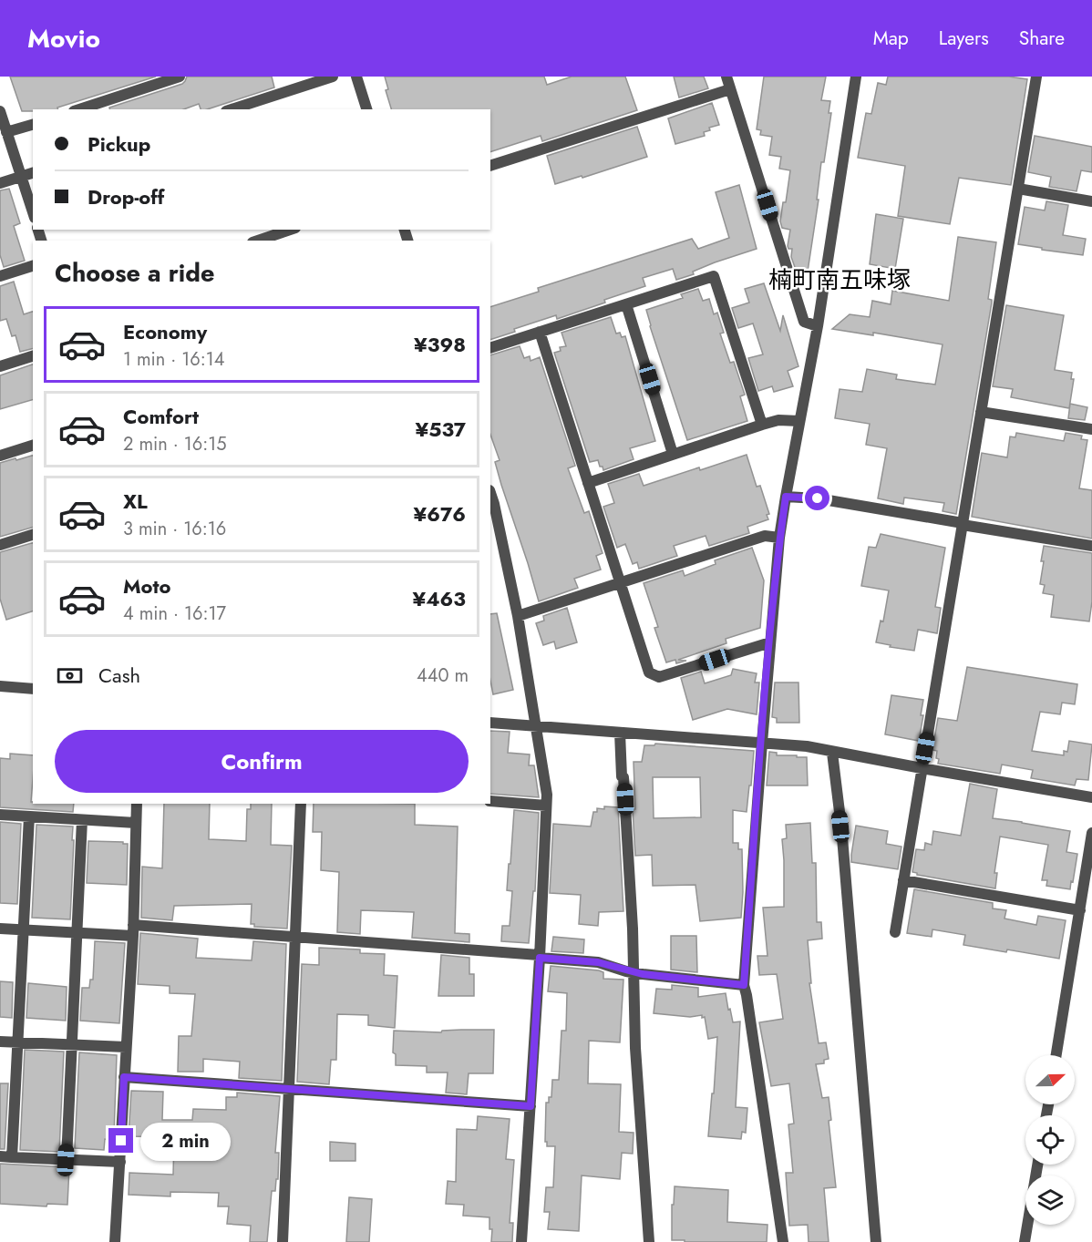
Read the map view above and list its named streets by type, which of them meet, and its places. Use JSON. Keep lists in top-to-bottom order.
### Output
{
  "districts": ["楠町南五味塚"],
  "north": "right",
  "page": {
    "header": "Movio",
    "nav": ["Map", "Layers", "Share"],
    "banner": ["Pickup", "Drop-off"],
    "heading": "Choose a ride",
    "list": [
      {
        "name": "Economy",
        "note": "1 min · 16:14",
        "value": "¥398"
      },
      {
        "name": "Comfort",
        "note": "2 min · 16:15",
        "value": "¥537"
      },
      {
        "name": "XL",
        "note": "3 min · 16:16",
        "value": "¥676"
      },
      {
        "name": "Moto",
        "note": "4 min · 16:17",
        "value": "¥463"
      }
    ],
    "pay": ["Cash", "440 m"],
    "buttons": "Confirm",
    "bubble": "2 min"
  }
}
